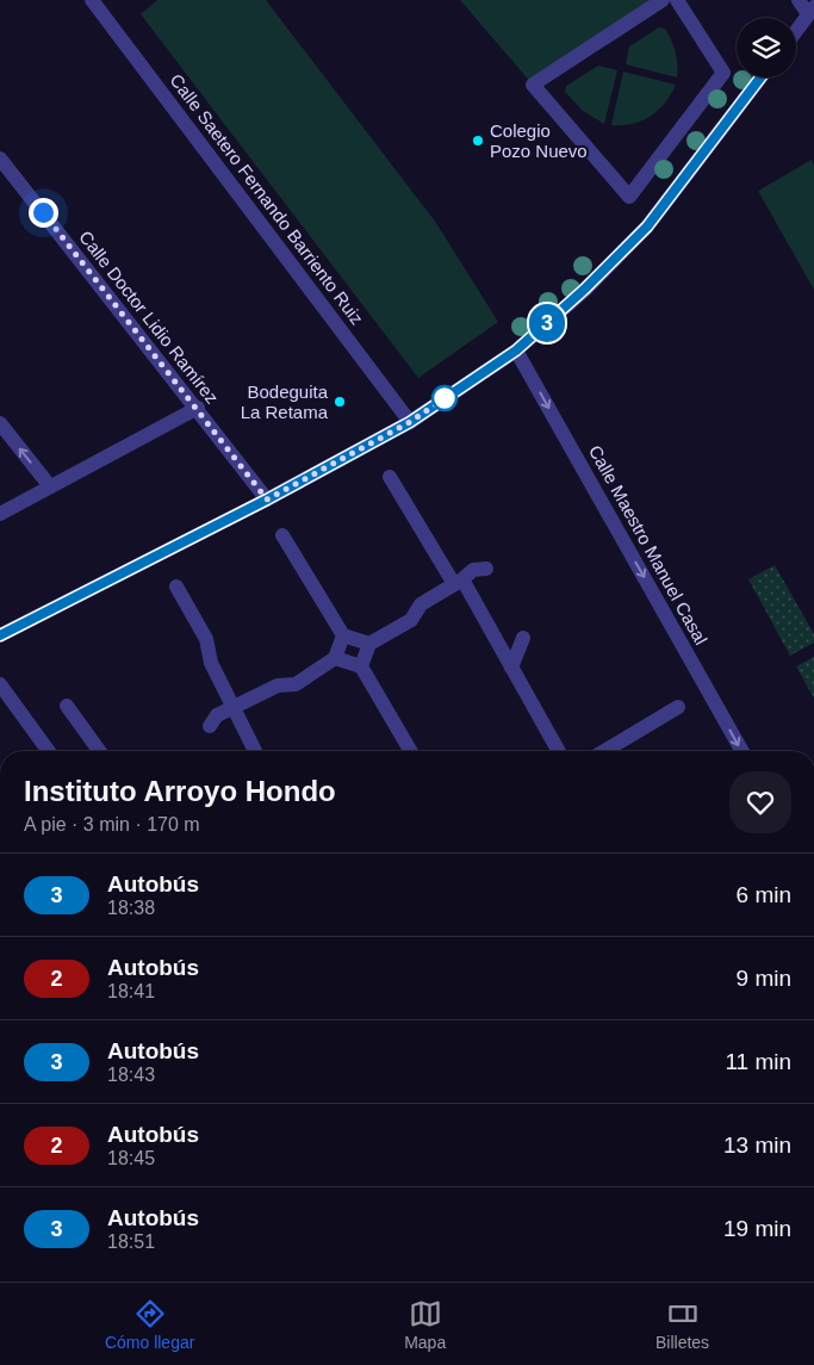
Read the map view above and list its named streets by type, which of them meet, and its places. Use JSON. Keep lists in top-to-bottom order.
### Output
{
  "streets": {
    "street": ["Calle Saetero Fernando Barriento Ruiz", "Calle Doctor Lidio Ramírez", "Calle Maestro Manuel Casal"]
  },
  "one_way": ["Calle Maestro Manuel Casal"],
  "places": ["Colegio Pozo Nuevo", "Bodeguita La Retama"],
  "lines": ["bus line 3"],
  "page": {
    "on_map": "3",
    "heading": ["Instituto Arroyo Hondo", "A pie · 3 min · 170 m"],
    "list": [
      {
        "mark": "3",
        "name": "Autobús",
        "note": "18:38",
        "value": "6 min"
      },
      {
        "mark": "2",
        "name": "Autobús",
        "note": "18:41",
        "value": "9 min"
      },
      {
        "mark": "3",
        "name": "Autobús",
        "note": "18:43",
        "value": "11 min"
      },
      {
        "mark": "2",
        "name": "Autobús",
        "note": "18:45",
        "value": "13 min"
      },
      {
        "mark": "3",
        "name": "Autobús",
        "note": "18:51",
        "value": "19 min"
      }
    ],
    "tabs": ["Cómo llegar", "Mapa", "Billetes"]
  }
}
